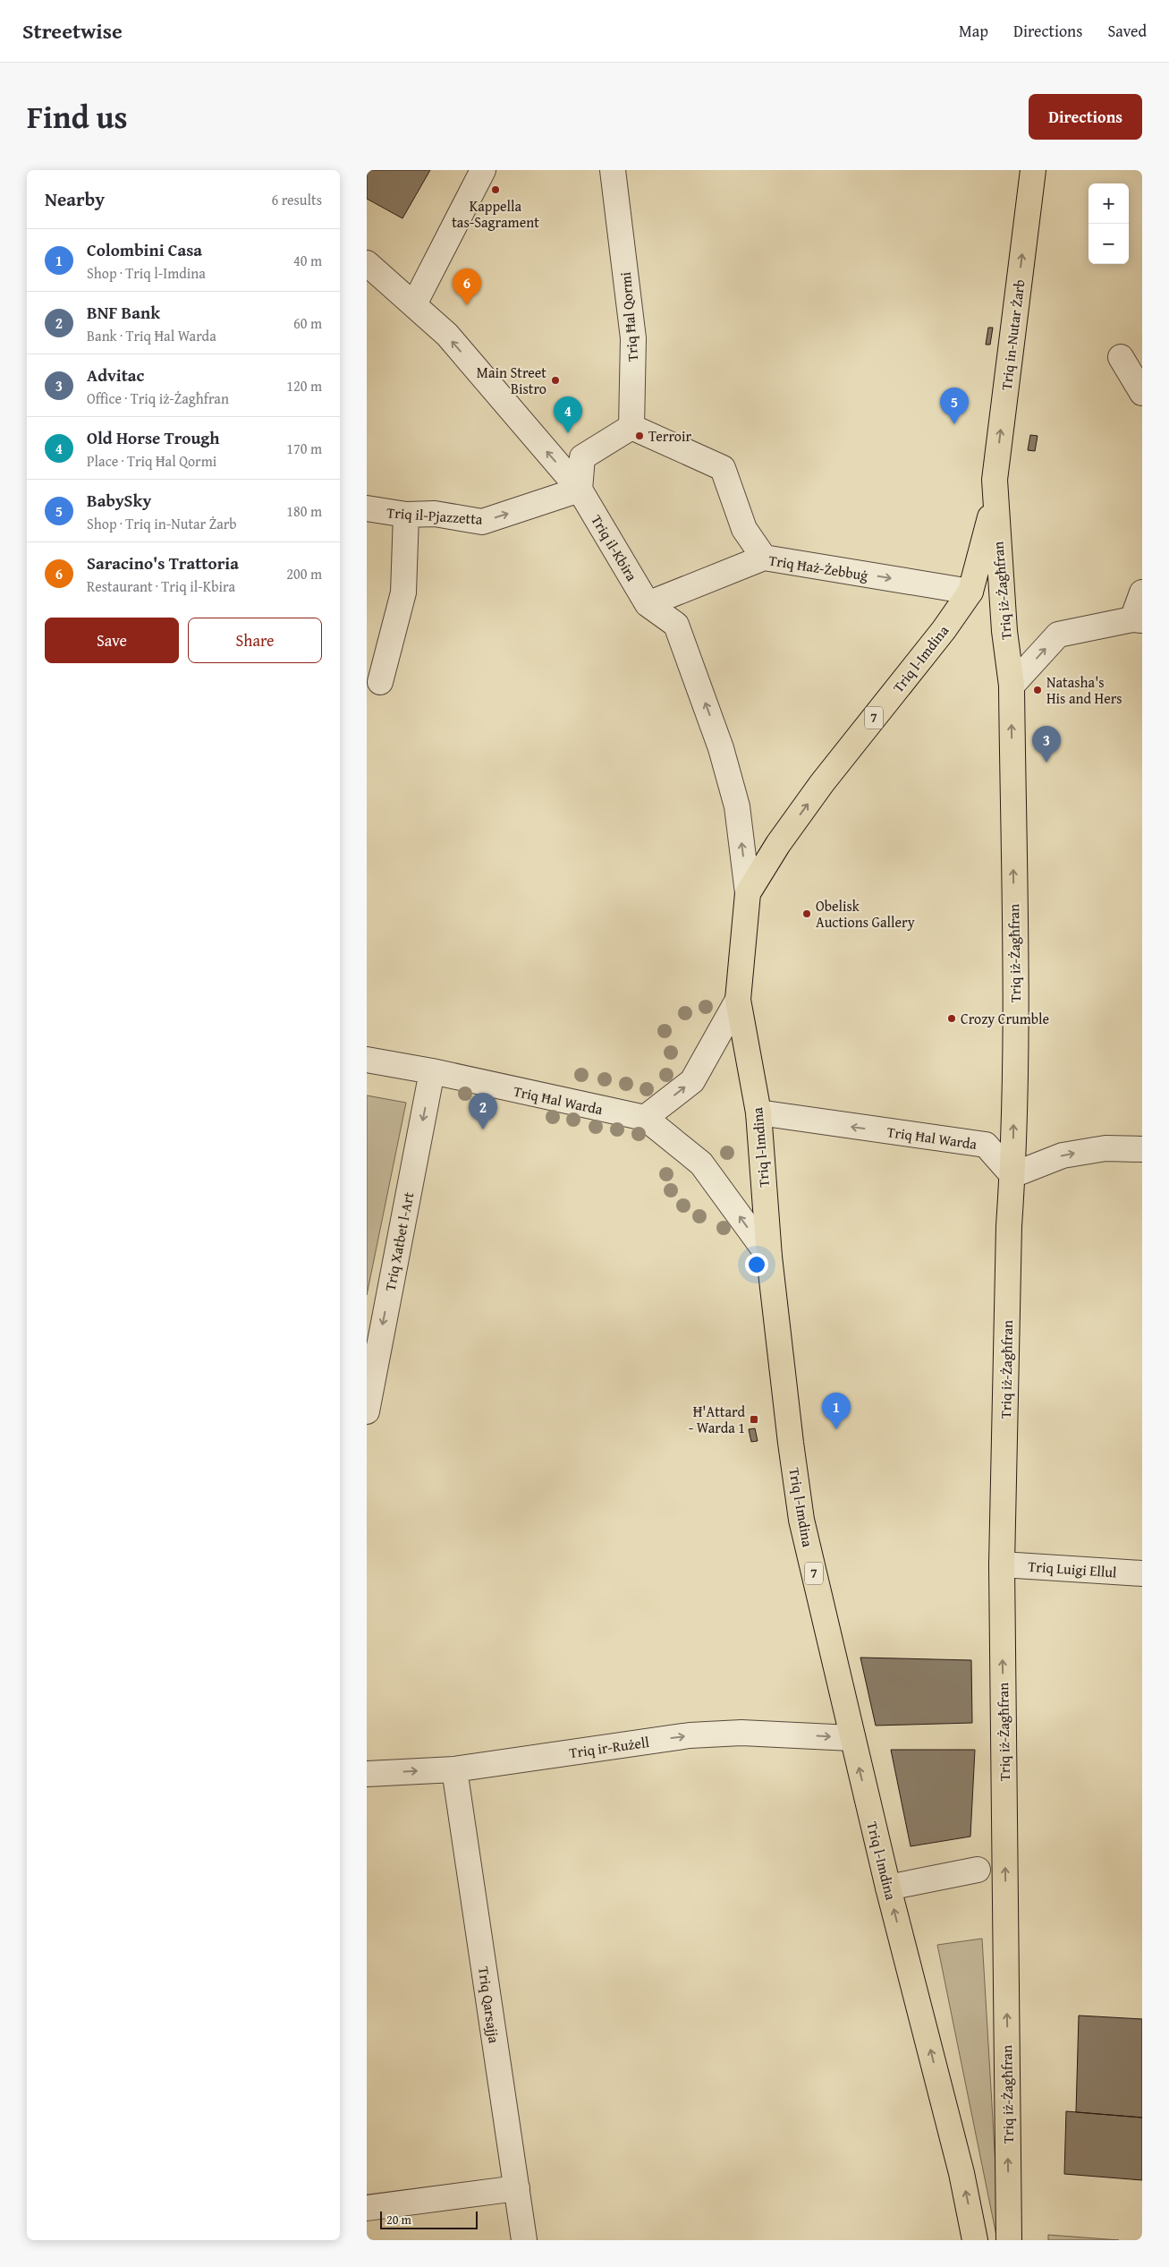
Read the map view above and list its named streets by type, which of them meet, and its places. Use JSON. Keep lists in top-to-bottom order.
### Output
{
  "streets": {
    "highway": [
      "Triq in-Nutar Żarb",
      "Triq iż-Żagħfran",
      "Triq l-Imdina",
      "7"
    ],
    "street": [
      "Triq Ħal Qormi",
      "Triq il-Pjazzetta",
      "Triq il-Kbira",
      "Triq Ħaż-Żebbuġ",
      "Triq Ħal Warda",
      "Triq Xatbet l-Art",
      "Triq Luigi Ellul",
      "Triq ir-Rużell",
      "Triq Qarsajja"
    ]
  },
  "crossings": [
    ["Triq in-Nutar Żarb", "Triq iż-Żagħfran"],
    ["Triq in-Nutar Żarb", "Triq l-Imdina"],
    ["Triq il-Pjazzetta", "Triq il-Kbira"],
    ["Triq il-Kbira", "Triq Ħaż-Żebbuġ"],
    ["Triq il-Kbira", "Triq l-Imdina"],
    ["Triq Ħaż-Żebbuġ", "Triq l-Imdina"],
    ["Triq iż-Żagħfran", "Triq l-Imdina"],
    ["Triq iż-Żagħfran", "Triq Ħal Warda"],
    ["Triq iż-Żagħfran", "Triq Luigi Ellul"],
    ["Triq l-Imdina", "Triq Ħal Warda"],
    ["Triq l-Imdina", "Triq ir-Rużell"],
    ["Triq Ħal Warda", "Triq Xatbet l-Art"],
    ["Triq ir-Rużell", "Triq Qarsajja"]
  ],
  "one_way": [
    "Triq in-Nutar Żarb",
    "Triq il-Pjazzetta",
    "Triq il-Kbira",
    "Triq Ħaż-Żebbuġ",
    "Triq iż-Żagħfran",
    "Triq l-Imdina",
    "Triq Ħal Warda",
    "Triq Xatbet l-Art",
    "Triq ir-Rużell"
  ],
  "places": {
    "other": [
      "Kappella tas-Sagrament",
      "Main Street Bistro",
      "Terroir",
      "Natasha's His and Hers",
      "Obelisk Auctions Gallery",
      "Crozy Crumble"
    ],
    "transit": ["Ħ'Attard - Warda 1"]
  },
  "scale_bar": "20 m",
  "page": {
    "header": "Streetwise",
    "nav": ["Map", "Directions", "Saved"],
    "title": "Find us",
    "buttons": [
      "Directions",
      ["Save", "Share"]
    ],
    "heading": ["Nearby", "6 results"],
    "map_buttons": ["+", "−"],
    "list": [
      {
        "mark": "1",
        "name": "Colombini Casa",
        "note": "Shop · Triq l-Imdina",
        "value": "40 m"
      },
      {
        "mark": "2",
        "name": "BNF Bank",
        "note": "Bank · Triq Ħal Warda",
        "value": "60 m"
      },
      {
        "mark": "3",
        "name": "Advitac",
        "note": "Office · Triq iż-Żagħfran",
        "value": "120 m"
      },
      {
        "mark": "4",
        "name": "Old Horse Trough",
        "note": "Place · Triq Ħal Qormi",
        "value": "170 m"
      },
      {
        "mark": "5",
        "name": "BabySky",
        "note": "Shop · Triq in-Nutar Żarb",
        "value": "180 m"
      },
      {
        "mark": "6",
        "name": "Saracino's Trattoria",
        "note": "Restaurant · Triq il-Kbira",
        "value": "200 m"
      }
    ],
    "pins": [
      "6",
      "5",
      "4",
      "3",
      "2",
      "1"
    ],
    "scale": "20 m"
  }
}
